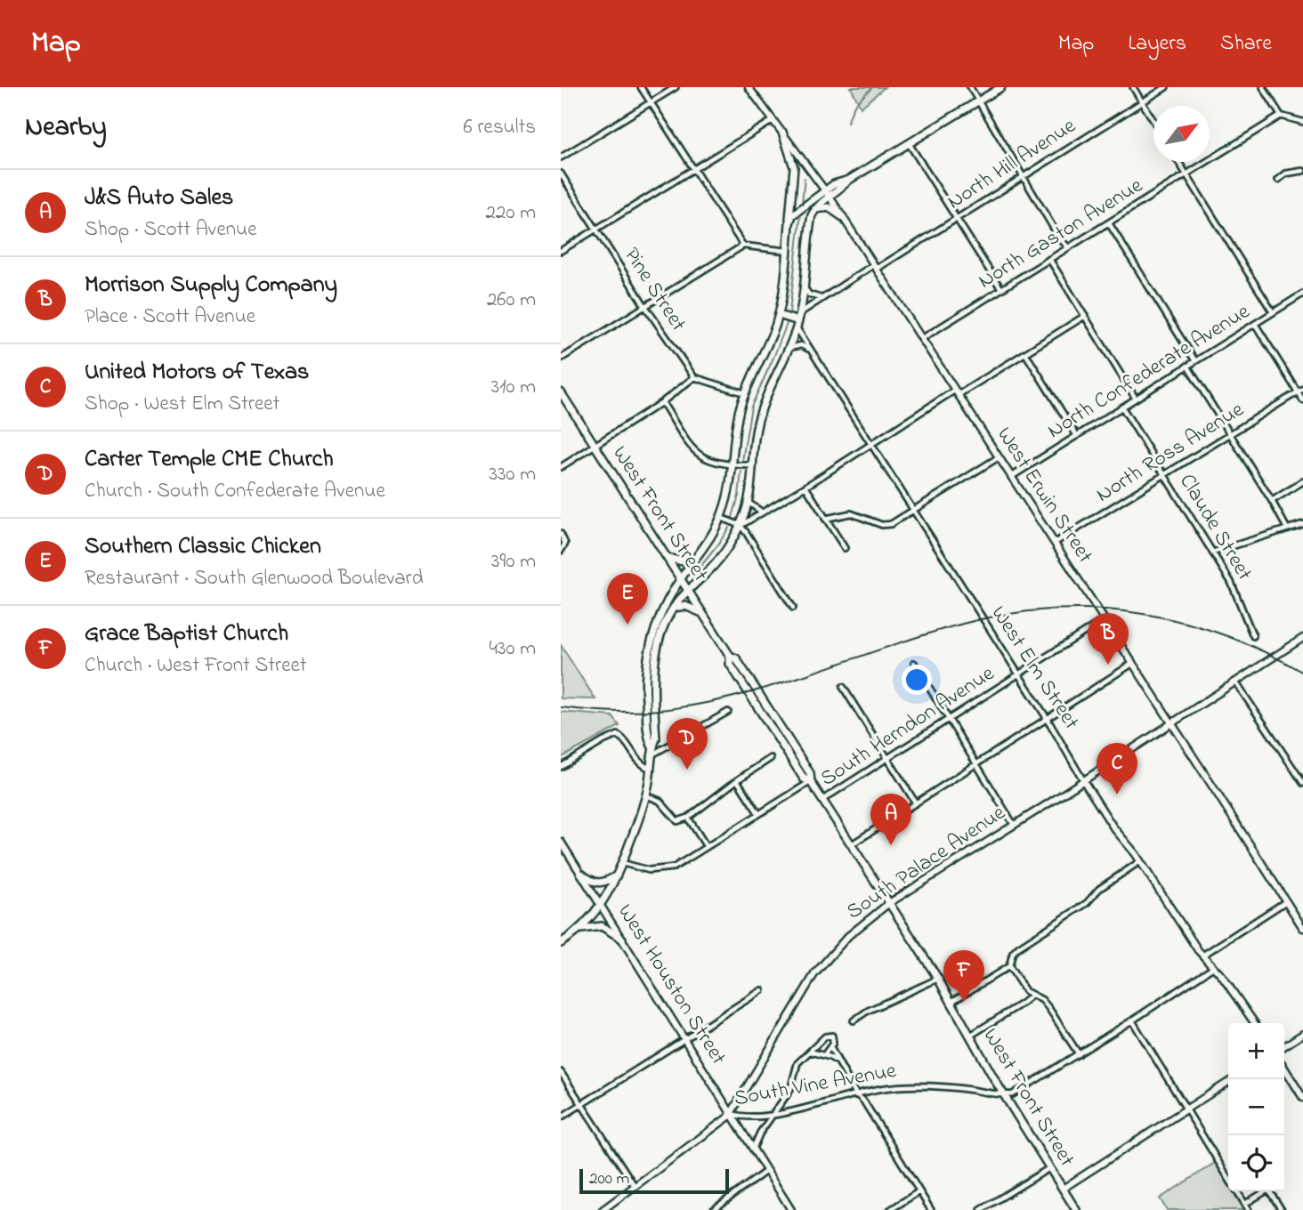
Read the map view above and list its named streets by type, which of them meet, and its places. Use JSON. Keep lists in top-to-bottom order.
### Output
{
  "streets": {
    "main road": [
      "West Erwin Street",
      "West Front Street",
      "West Elm Street",
      "South Palace Avenue",
      "West Houston Street",
      "South Vine Avenue"
    ],
    "street": [
      "North Hill Avenue",
      "North Gaston Avenue",
      "Pine Street",
      "North Confederate Avenue",
      "North Ross Avenue",
      "Claude Street",
      "South Herndon Avenue"
    ]
  },
  "crossings": [
    ["North Hill Avenue", "West Erwin Street"],
    ["North Gaston Avenue", "West Erwin Street"],
    ["North Confederate Avenue", "West Erwin Street"],
    ["North Confederate Avenue", "Claude Street"],
    ["North Ross Avenue", "West Erwin Street"],
    ["North Ross Avenue", "Claude Street"],
    ["West Erwin Street", "South Herndon Avenue"],
    ["West Erwin Street", "South Palace Avenue"],
    ["West Front Street", "South Herndon Avenue"],
    ["West Front Street", "South Palace Avenue"],
    ["West Front Street", "South Vine Avenue"],
    ["West Elm Street", "South Herndon Avenue"],
    ["West Elm Street", "South Palace Avenue"],
    ["South Palace Avenue", "West Houston Street"],
    ["South Palace Avenue", "South Vine Avenue"],
    ["West Houston Street", "South Vine Avenue"]
  ],
  "scale_bar": "200 m",
  "north": "top right",
  "page": {
    "header": "Map",
    "nav": ["Map", "Layers", "Share"],
    "heading": ["Nearby", "6 results"],
    "list": [
      {
        "mark": "A",
        "name": "J&S Auto Sales",
        "note": "Shop · Scott Avenue",
        "value": "220 m"
      },
      {
        "mark": "B",
        "name": "Morrison Supply Company",
        "note": "Place · Scott Avenue",
        "value": "260 m"
      },
      {
        "mark": "C",
        "name": "United Motors of Texas",
        "note": "Shop · West Elm Street",
        "value": "310 m"
      },
      {
        "mark": "D",
        "name": "Carter Temple CME Church",
        "note": "Church · South Confederate Avenue",
        "value": "330 m"
      },
      {
        "mark": "E",
        "name": "Southern Classic Chicken",
        "note": "Restaurant · South Glenwood Boulevard",
        "value": "390 m"
      },
      {
        "mark": "F",
        "name": "Grace Baptist Church",
        "note": "Church · West Front Street",
        "value": "430 m"
      }
    ],
    "pins": [
      "E",
      "B",
      "D",
      "C",
      "A",
      "F"
    ],
    "map_buttons": ["+", "−"],
    "scale": "200 m"
  }
}
